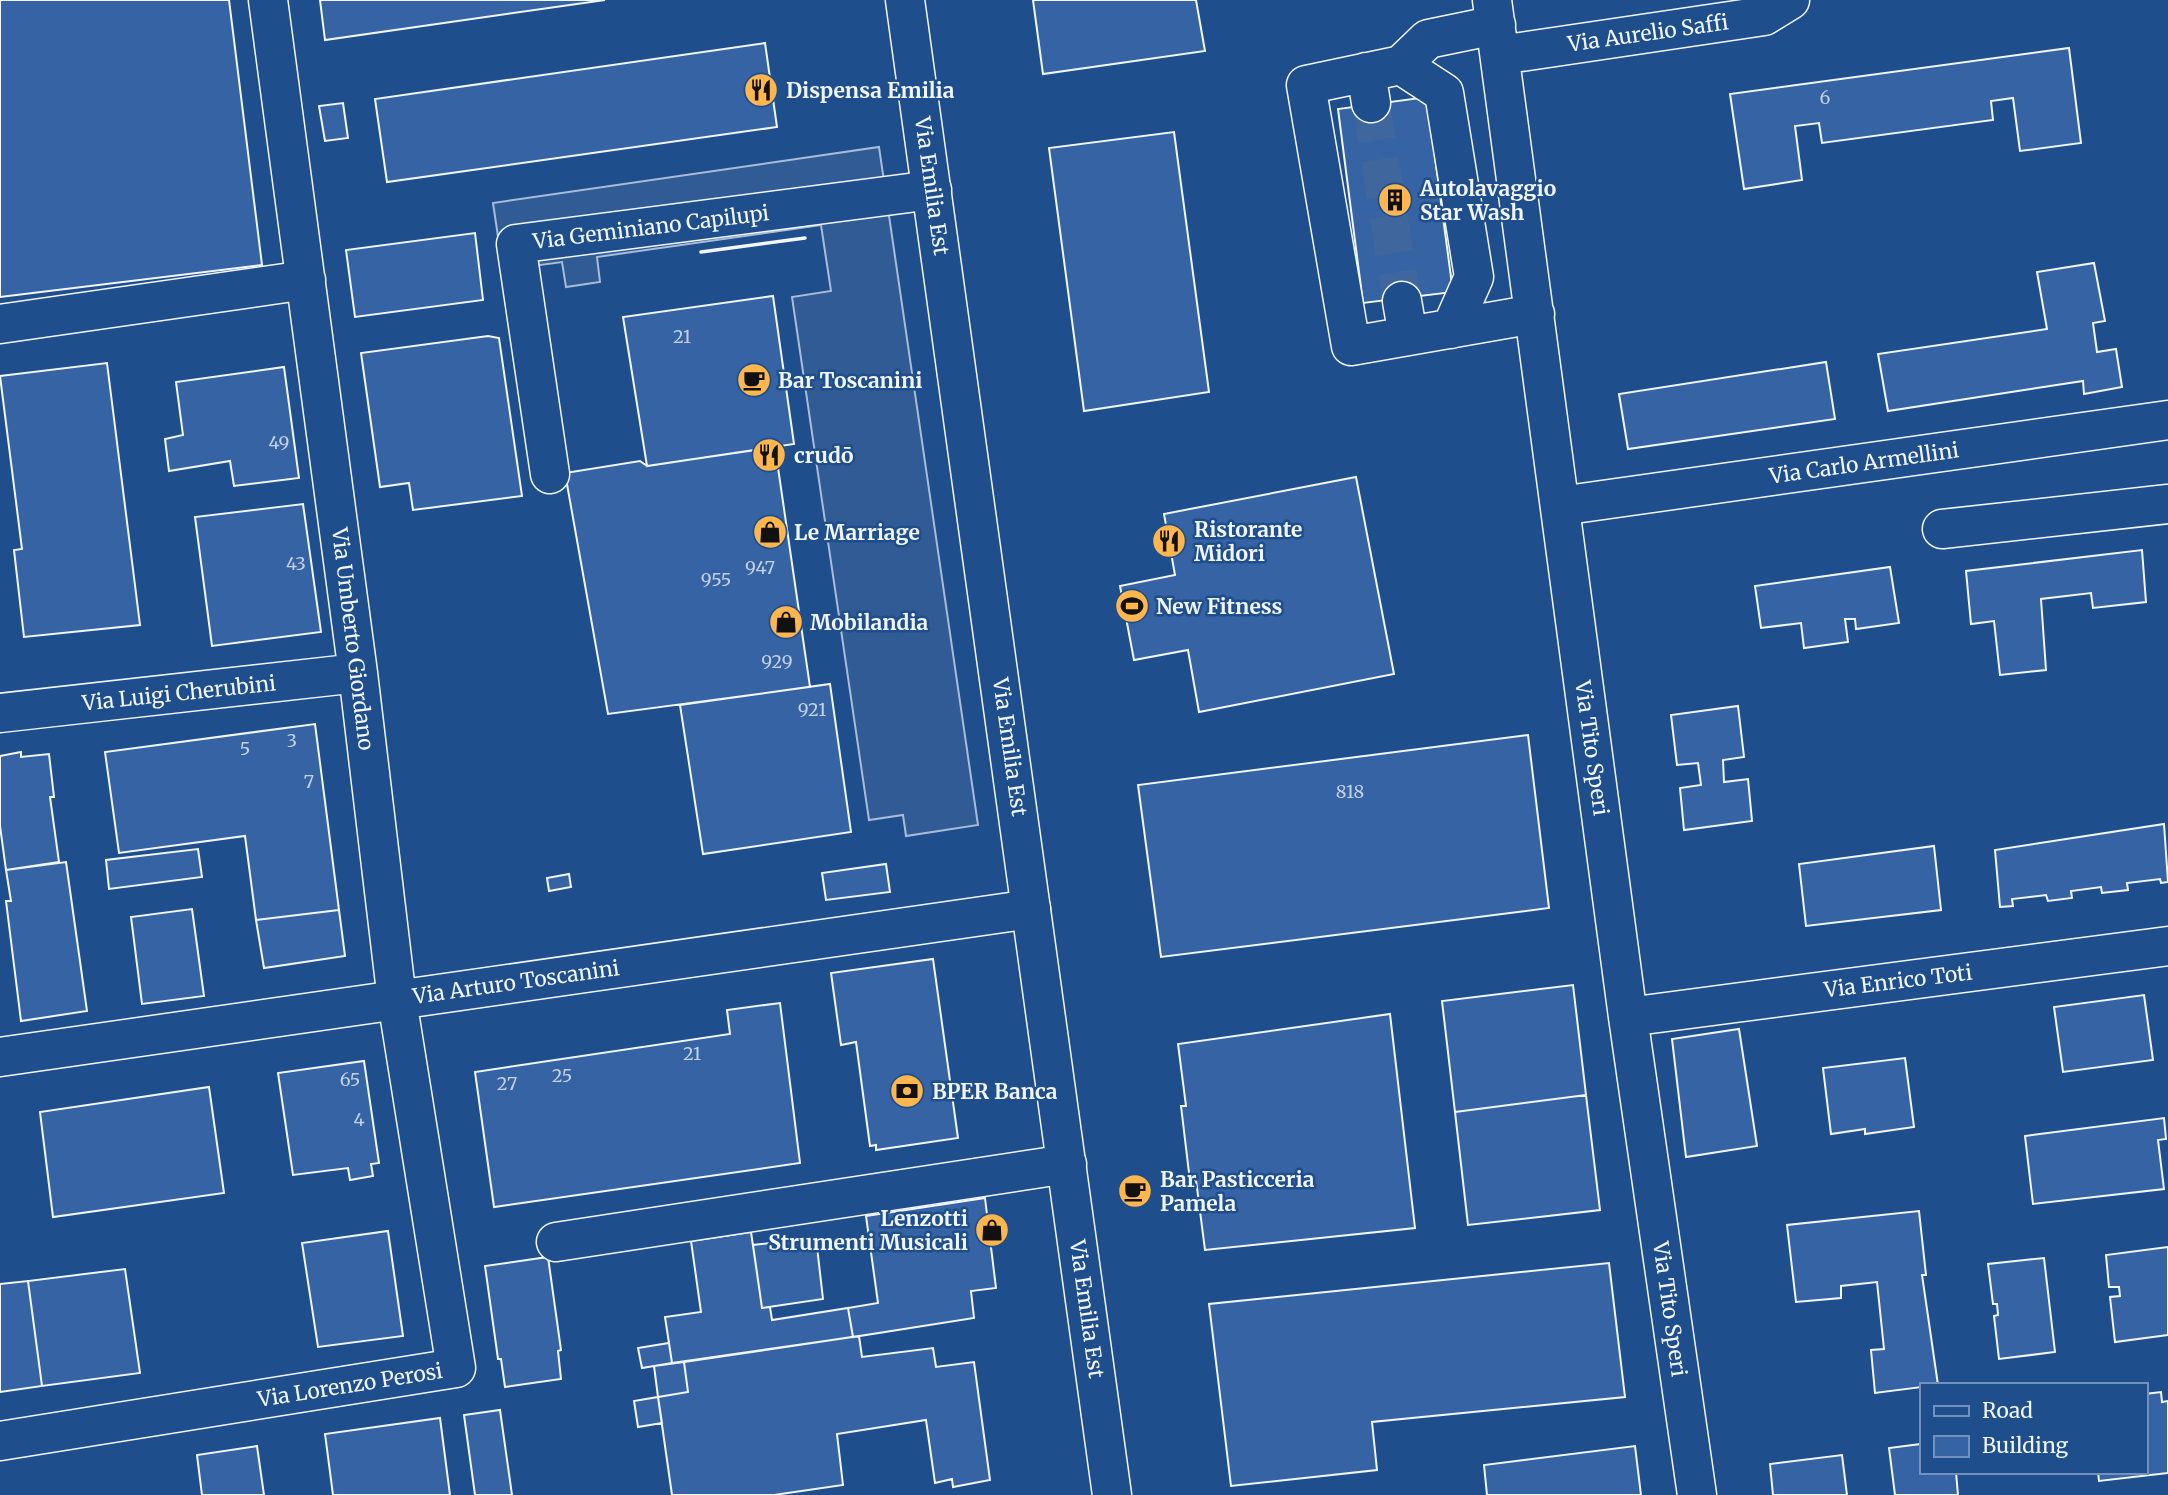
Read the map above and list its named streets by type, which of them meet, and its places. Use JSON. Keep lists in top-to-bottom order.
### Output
{
  "streets": {
    "street": [
      "Via Aurelio Saffi",
      "Via Emilia Est",
      "Via Geminiano Capilupi",
      "Via Carlo Armellini",
      "Via Umberto Giordano",
      "Via Luigi Cherubini",
      "Via Tito Speri",
      "Via Enrico Toti",
      "Via Arturo Toscanini",
      "Via Lorenzo Perosi"
    ]
  },
  "crossings": [
    ["Via Aurelio Saffi", "Via Tito Speri"],
    ["Via Emilia Est", "Via Geminiano Capilupi"],
    ["Via Emilia Est", "Via Arturo Toscanini"],
    ["Via Carlo Armellini", "Via Tito Speri"],
    ["Via Umberto Giordano", "Via Luigi Cherubini"],
    ["Via Umberto Giordano", "Via Arturo Toscanini"],
    ["Via Umberto Giordano", "Via Lorenzo Perosi"],
    ["Via Tito Speri", "Via Enrico Toti"],
    ["Via Arturo Toscanini", "Via Lorenzo Perosi"]
  ],
  "places": {
    "restaurant": ["Dispensa Emilia", "crudō", "Ristorante Midori"],
    "building": ["Autolavaggio Star Wash"],
    "cafe": ["Bar Toscanini", "Bar Pasticceria Pamela"],
    "shop": ["Le Marriage", "Mobilandia", "Lenzotti Strumenti Musicali"],
    "sports": ["New Fitness"],
    "bank": ["BPER Banca"]
  },
  "house_numbers": [
    "6",
    "21",
    "49",
    "43",
    "947",
    "955",
    "929",
    "921",
    "3",
    "5",
    "7",
    "818",
    "21",
    "25",
    "65",
    "27",
    "4"
  ],
  "legend": ["Road", "Building"]
}
